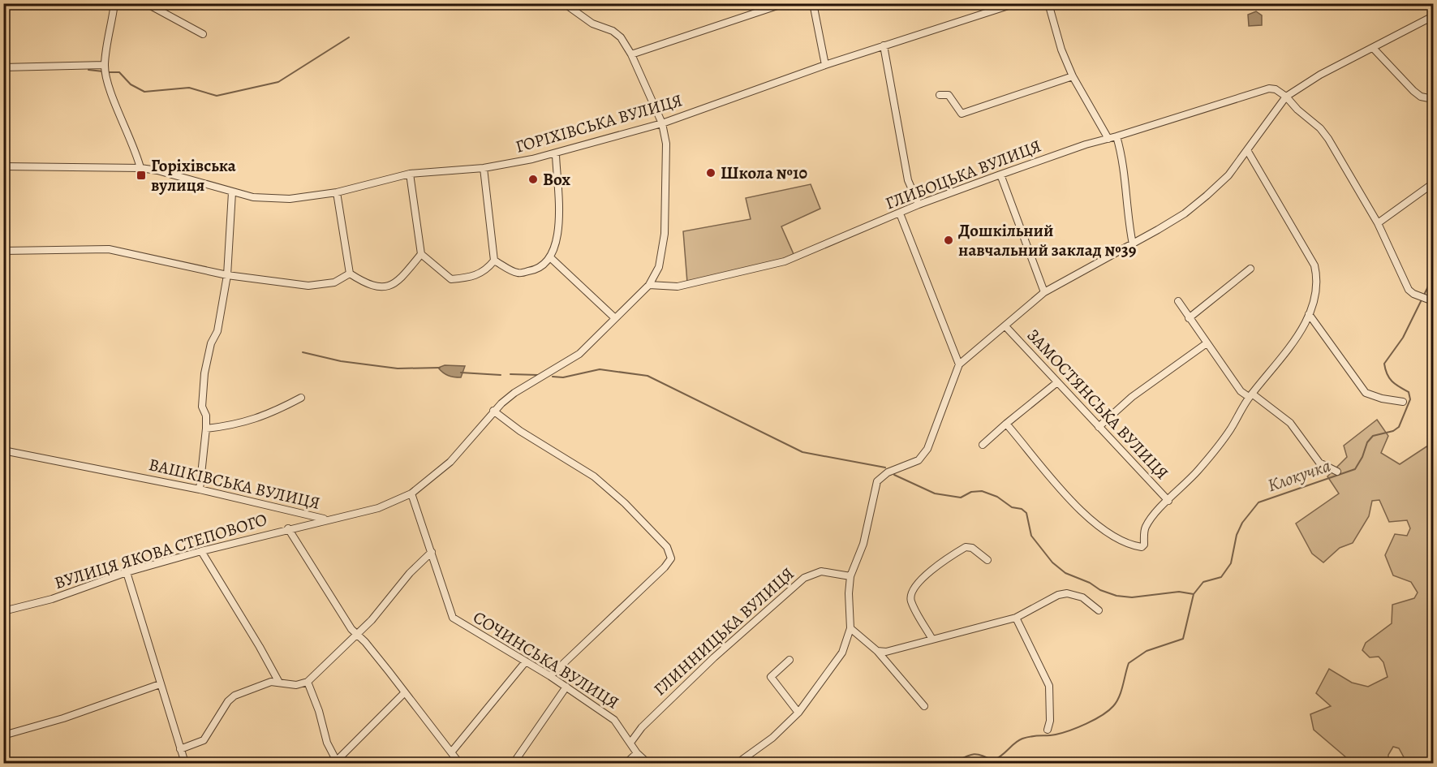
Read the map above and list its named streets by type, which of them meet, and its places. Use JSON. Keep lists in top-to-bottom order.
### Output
{
  "streets": {
    "street": [
      "ГОРІХІВСЬКА ВУЛИЦЯ",
      "ГЛИБОЦЬКА ВУЛИЦЯ",
      "ЗАМОСТЯНСЬКА ВУЛИЦЯ",
      "ВАШКІВСЬКА ВУЛИЦЯ",
      "ВУЛИЦЯ ЯКОВА СТЕПОВОГО",
      "ГЛИННИЦЬКА ВУЛИЦЯ",
      "СОЧИНСЬКА ВУЛИЦЯ"
    ]
  },
  "crossings": [
    ["ГОРІХІВСЬКА ВУЛИЦЯ", "ВАШКІВСЬКА ВУЛИЦЯ"],
    ["ГЛИБОЦЬКА ВУЛИЦЯ", "ВАШКІВСЬКА ВУЛИЦЯ"],
    ["ВАШКІВСЬКА ВУЛИЦЯ", "ВУЛИЦЯ ЯКОВА СТЕПОВОГО"],
    ["ВАШКІВСЬКА ВУЛИЦЯ", "СОЧИНСЬКА ВУЛИЦЯ"],
    ["ГЛИННИЦЬКА ВУЛИЦЯ", "СОЧИНСЬКА ВУЛИЦЯ"]
  ],
  "water": ["Клокучка"],
  "places": {
    "other": ["Школа №10", "Box", "Дошкільний навчальний заклад №39"],
    "transit": ["Горіхівська вулиця"]
  }
}
